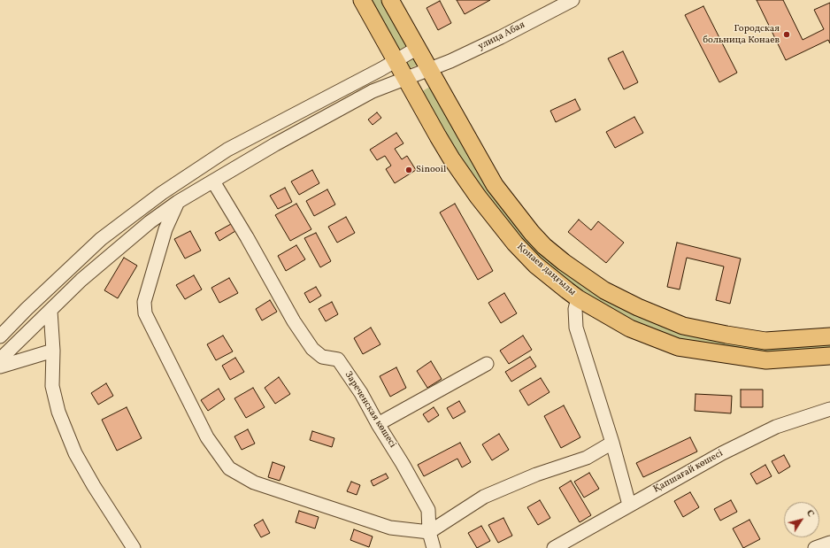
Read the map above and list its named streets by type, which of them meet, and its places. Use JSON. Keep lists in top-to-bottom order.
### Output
{
  "streets": {
    "main road": ["Қонаев даңғылы"],
    "street": ["улица Абая", "Зареченская көшесі", "Қапшағай көшесі"]
  },
  "crossings": [
    ["улица Абая", "Қонаев даңғылы"],
    ["улица Абая", "Зареченская көшесі"]
  ],
  "places": ["Городская больница Конаев", "Sinooil"],
  "north": "top right"
}
